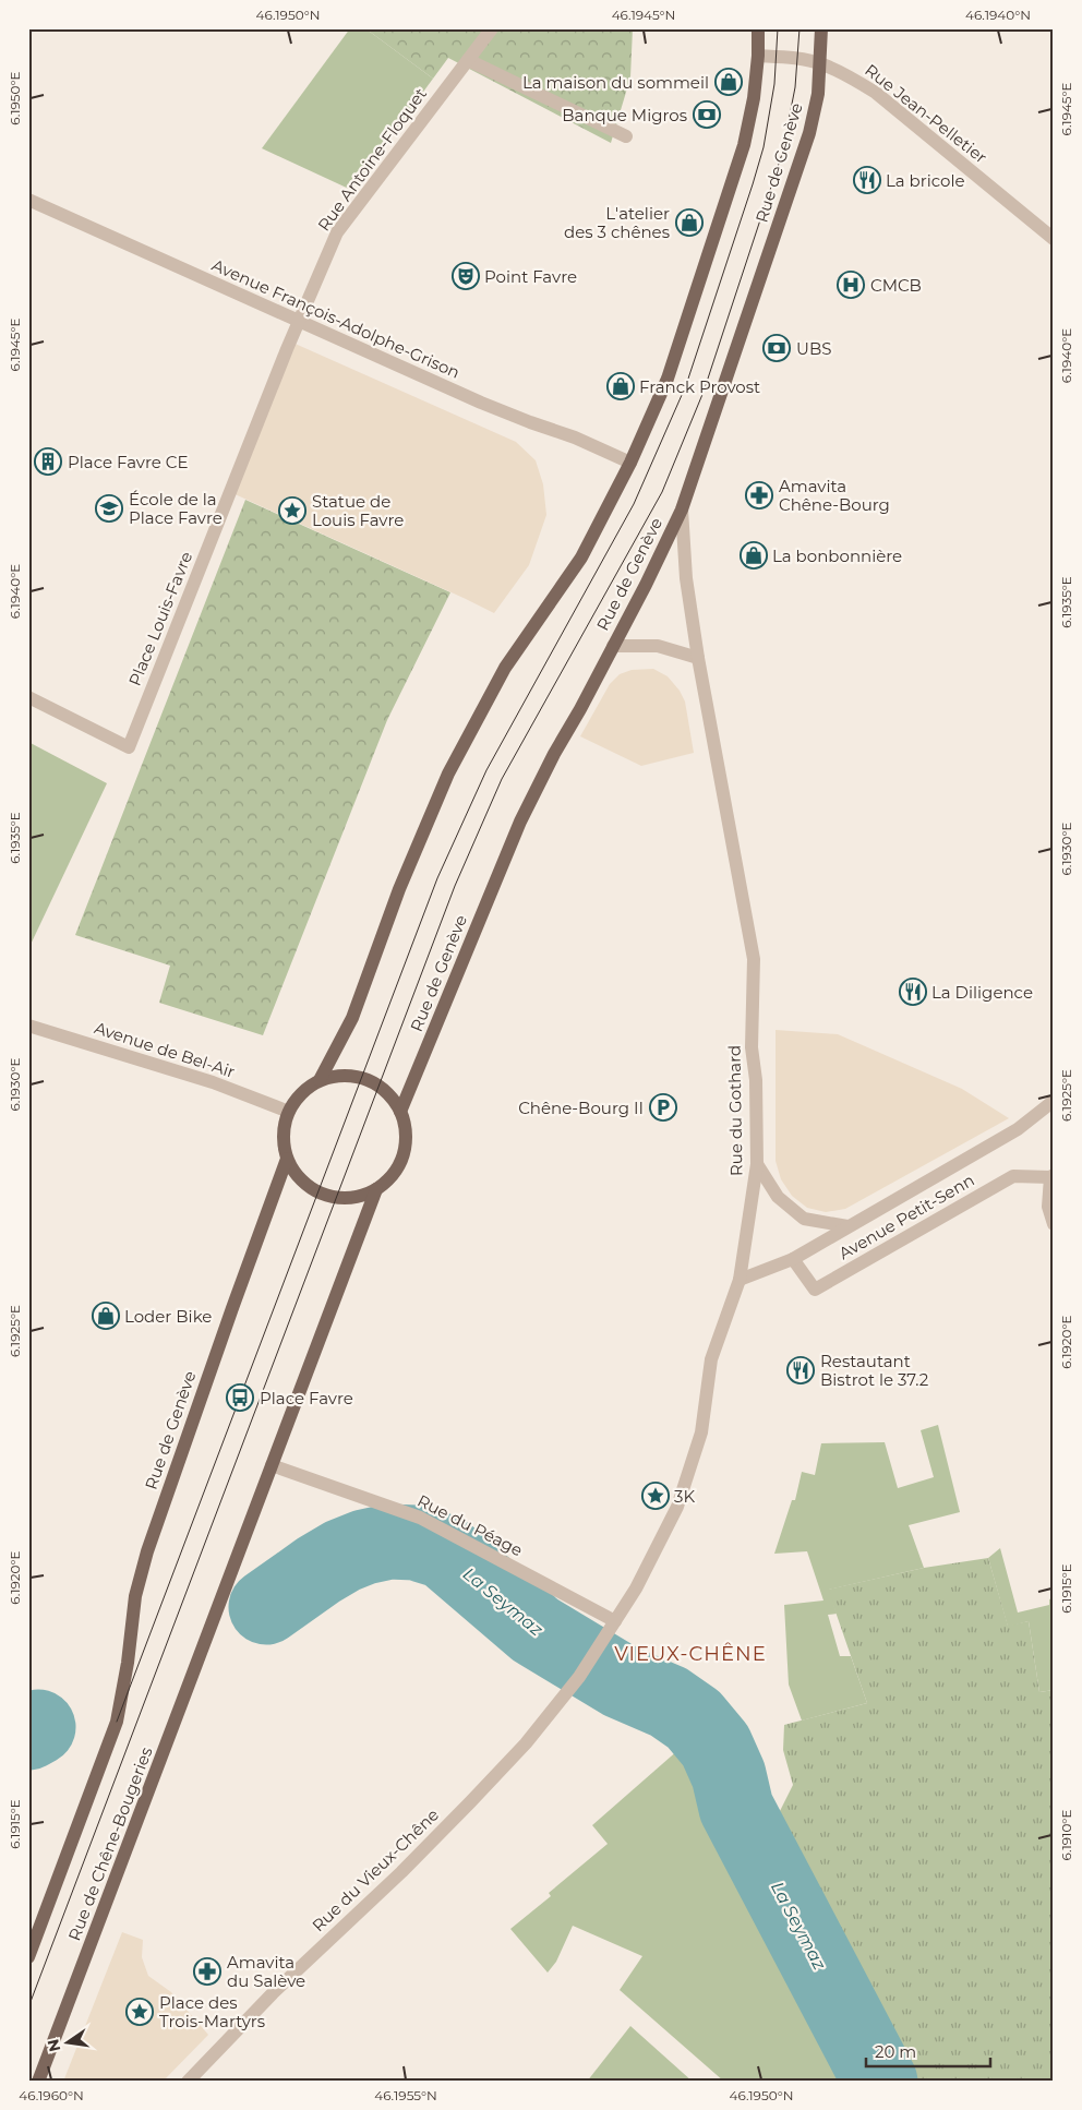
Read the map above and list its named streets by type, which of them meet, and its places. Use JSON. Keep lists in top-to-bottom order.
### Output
{
  "streets": {
    "main road": ["Rue de Genève", "Rue de Chêne-Bougeries"],
    "street": [
      "Rue Jean-Pelletier",
      "Rue Antoine-Floquet",
      "Avenue François-Adolphe-Grison",
      "Place Louis-Favre",
      "Avenue de Bel-Air",
      "Rue du Gothard",
      "Avenue Petit-Senn",
      "Rue du Péage",
      "Rue du Vieux-Chêne"
    ]
  },
  "crossings": [
    ["Rue Jean-Pelletier", "Rue de Genève"],
    ["Rue Antoine-Floquet", "Avenue François-Adolphe-Grison"],
    ["Rue Antoine-Floquet", "Place Louis-Favre"],
    ["Rue de Genève", "Avenue de Bel-Air"],
    ["Rue de Genève", "Rue du Gothard"],
    ["Avenue François-Adolphe-Grison", "Place Louis-Favre"],
    ["Rue du Gothard", "Avenue Petit-Senn"],
    ["Rue du Gothard", "Rue du Péage"],
    ["Rue du Gothard", "Rue du Vieux-Chêne"],
    ["Rue du Péage", "Rue de Chêne-Bougeries"]
  ],
  "districts": ["VIEUX-CHÊNE"],
  "water": ["La Seymaz"],
  "places": {
    "shop": [
      "La maison du sommeil",
      "L'atelier des 3 chênes",
      "Franck Provost",
      "La bonbonnière",
      "Loder Bike"
    ],
    "bank": ["Banque Migros", "UBS"],
    "restaurant": ["La bricole", "La Diligence", "Restautant Bistrot le 37.2"],
    "theatre": ["Point Favre"],
    "hospital": ["CMCB"],
    "building": ["Place Favre CE"],
    "pharmacy": ["Amavita Chêne-Bourg", "Amavita du Salève"],
    "school or university": ["École de la Place Favre"],
    "place": ["Statue de Louis Favre", "3K", "Place des Trois-Martyrs"],
    "parking": ["Chêne-Bourg II"],
    "bus stop": ["Place Favre"]
  },
  "scale_bar": "20 m",
  "north": "left",
  "coordinates": [
    "46.1950°N",
    "46.1945°N",
    "46.1940°N",
    "6.1950°E",
    "6.1945°E",
    "6.1940°E",
    "6.1935°E",
    "6.1930°E",
    "6.1925°E",
    "6.1920°E",
    "6.1915°E",
    "6.1910°E",
    "46.1960°N",
    "46.1955°N"
  ]
}
